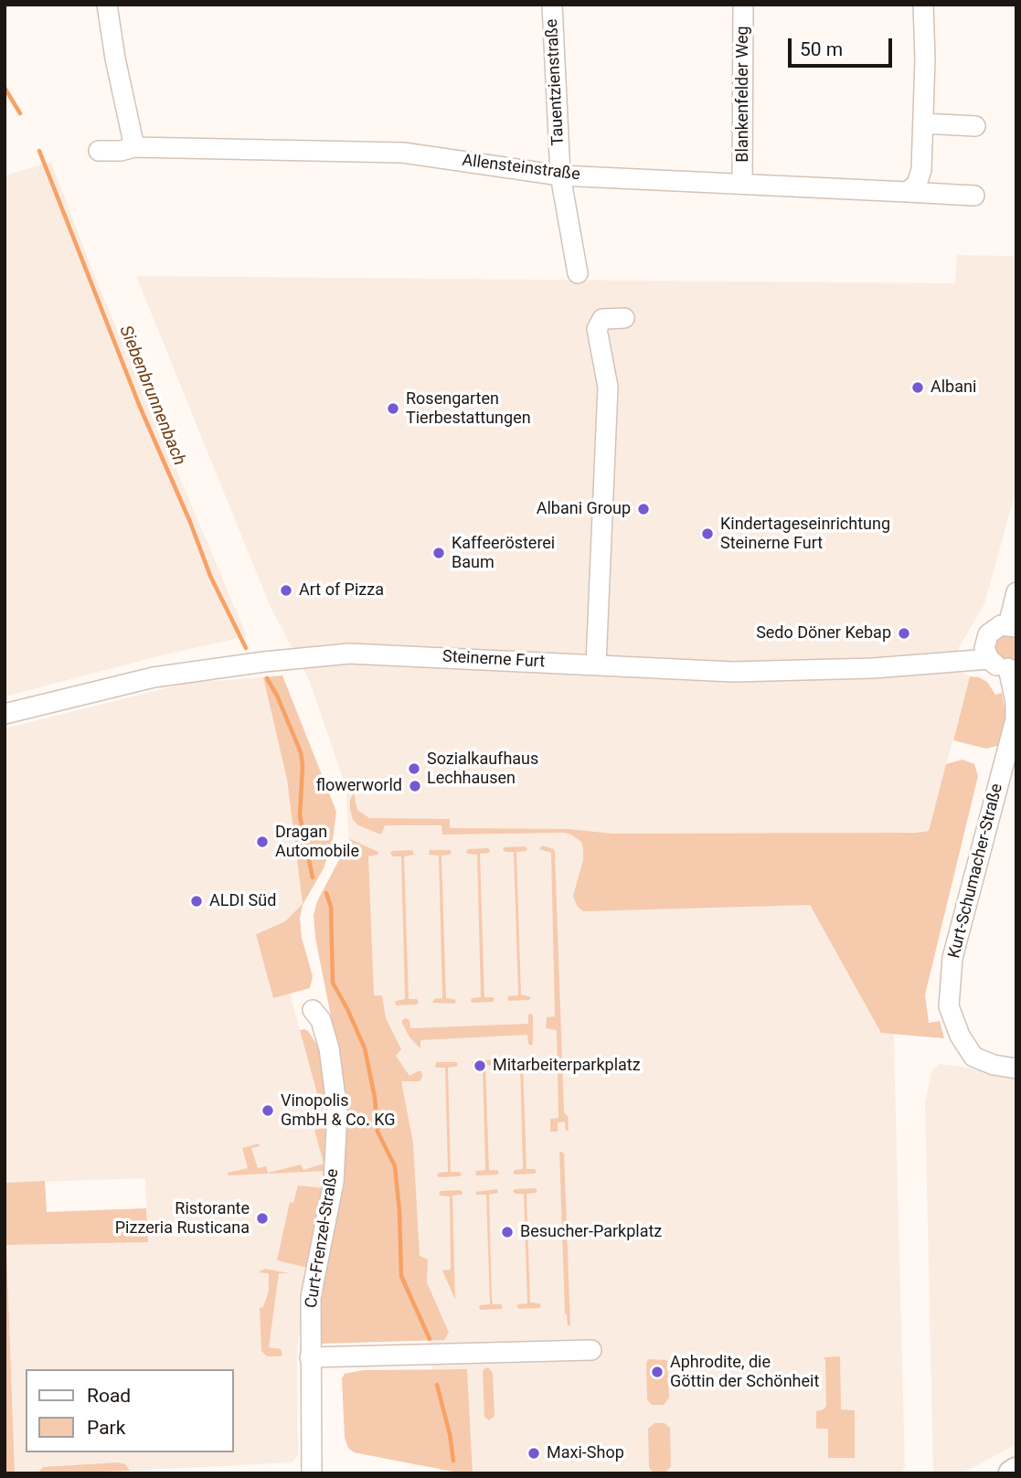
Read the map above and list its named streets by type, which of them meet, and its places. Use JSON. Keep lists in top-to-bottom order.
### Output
{
  "streets": {
    "street": [
      "Tauentzienstraße",
      "Blankenfelder Weg",
      "Allensteinstraße",
      "Steinerne Furt",
      "Kurt-Schumacher-Straße",
      "Curt-Frenzel-Straße"
    ]
  },
  "crossings": [
    ["Tauentzienstraße", "Allensteinstraße"],
    ["Blankenfelder Weg", "Allensteinstraße"],
    ["Steinerne Furt", "Kurt-Schumacher-Straße"]
  ],
  "water": ["Siebenbrunnenbach"],
  "places": [
    "Albani",
    "Rosengarten Tierbestattungen",
    "Albani Group",
    "Kindertageseinrichtung Steinerne Furt",
    "Kaffeerösterei Baum",
    "Art of Pizza",
    "Sedo Döner Kebap",
    "Sozialkaufhaus Lechhausen",
    "flowerworld",
    "Dragan Automobile",
    "ALDI Süd",
    "Mitarbeiterparkplatz",
    "Vinopolis GmbH & Co. KG",
    "Ristorante Pizzeria Rusticana",
    "Besucher-Parkplatz",
    "Aphrodite, die Göttin der Schönheit",
    "Maxi-Shop"
  ],
  "legend": ["Road", "Park"],
  "scale_bar": "50 m"
}
